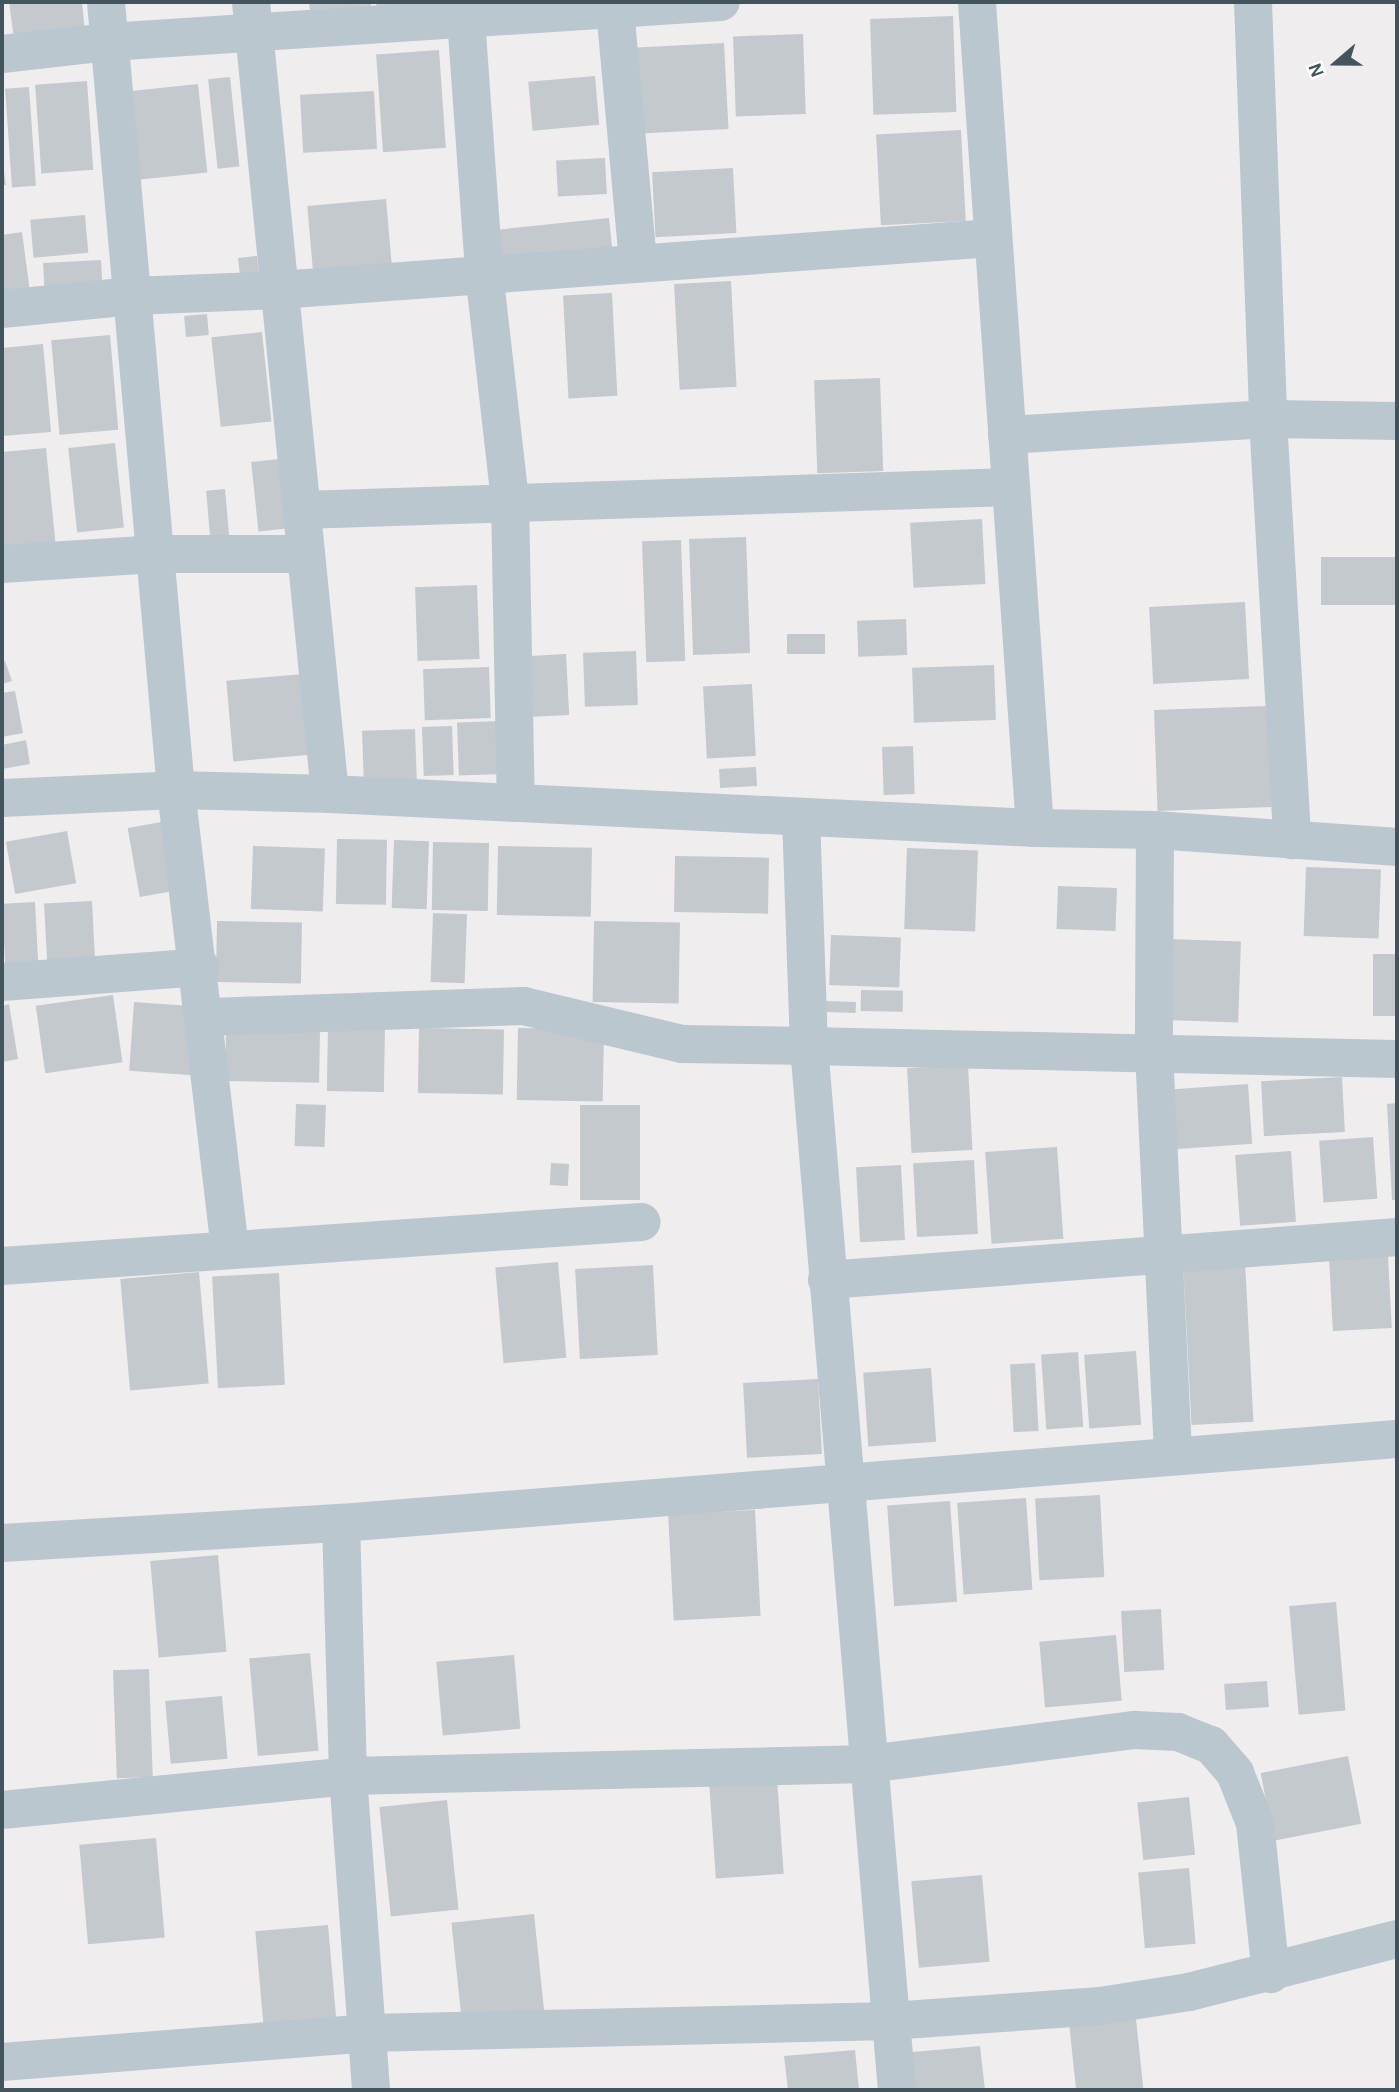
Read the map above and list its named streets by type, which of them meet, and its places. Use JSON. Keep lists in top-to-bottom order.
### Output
{
  "north": "left"
}
